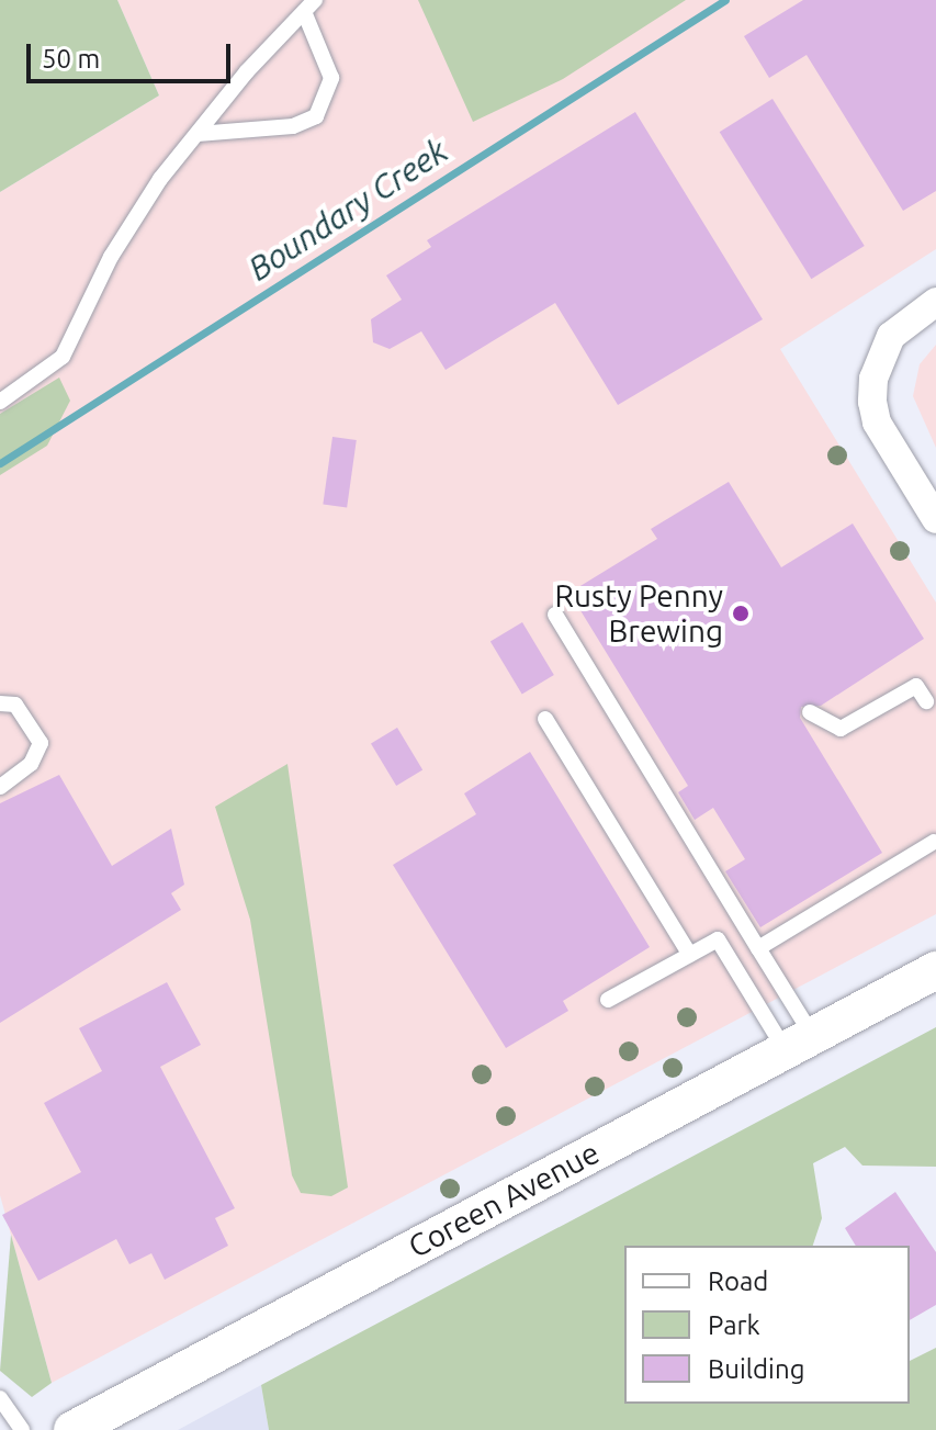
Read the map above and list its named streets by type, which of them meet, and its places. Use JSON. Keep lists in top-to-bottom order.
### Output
{
  "streets": {
    "street": ["Coreen Avenue"]
  },
  "water": ["Boundary Creek"],
  "places": ["Rusty Penny Brewing"],
  "legend": ["Road", "Park", "Building"],
  "scale_bar": "50 m"
}
